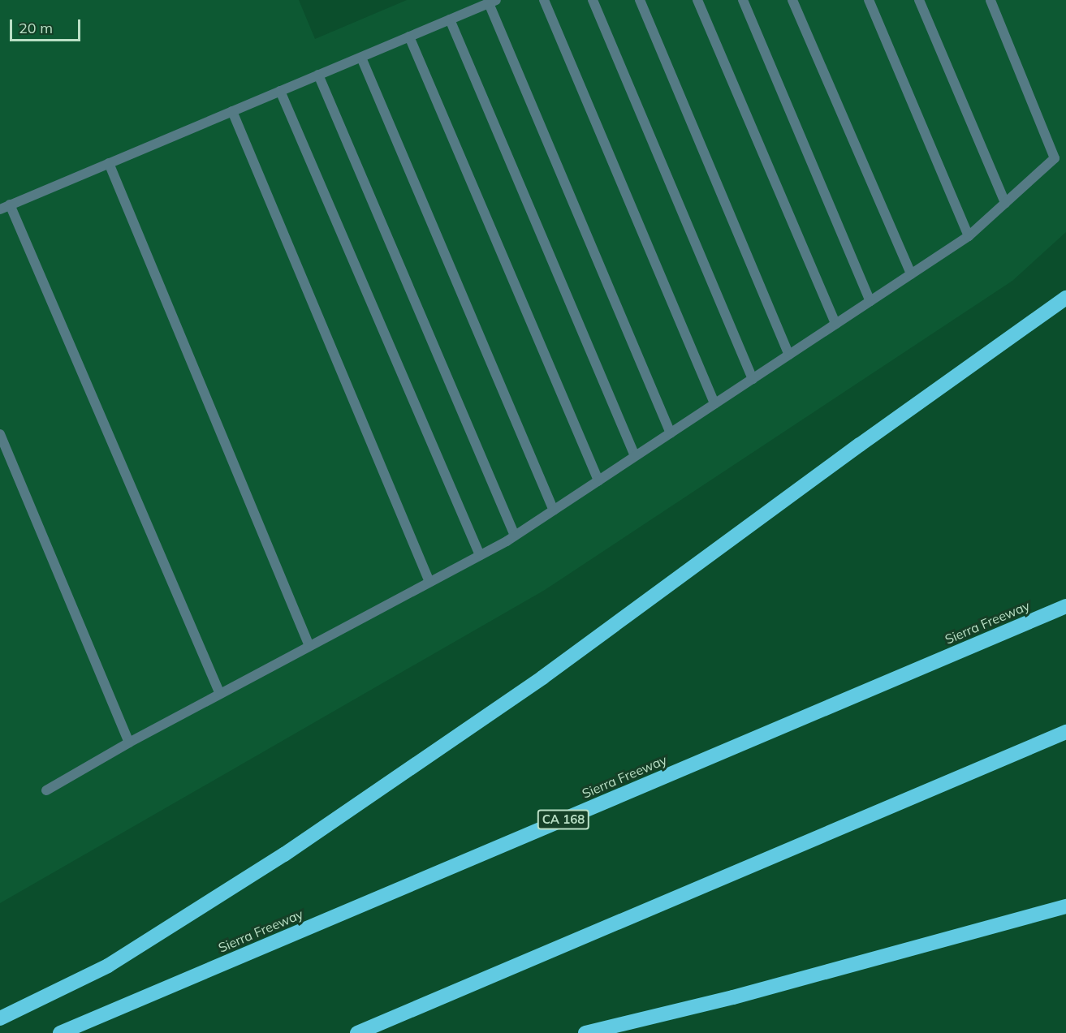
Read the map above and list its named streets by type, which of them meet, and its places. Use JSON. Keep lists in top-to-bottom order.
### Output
{
  "streets": {
    "highway": ["Sierra Freeway", "CA 168"]
  },
  "scale_bar": "20 m"
}
